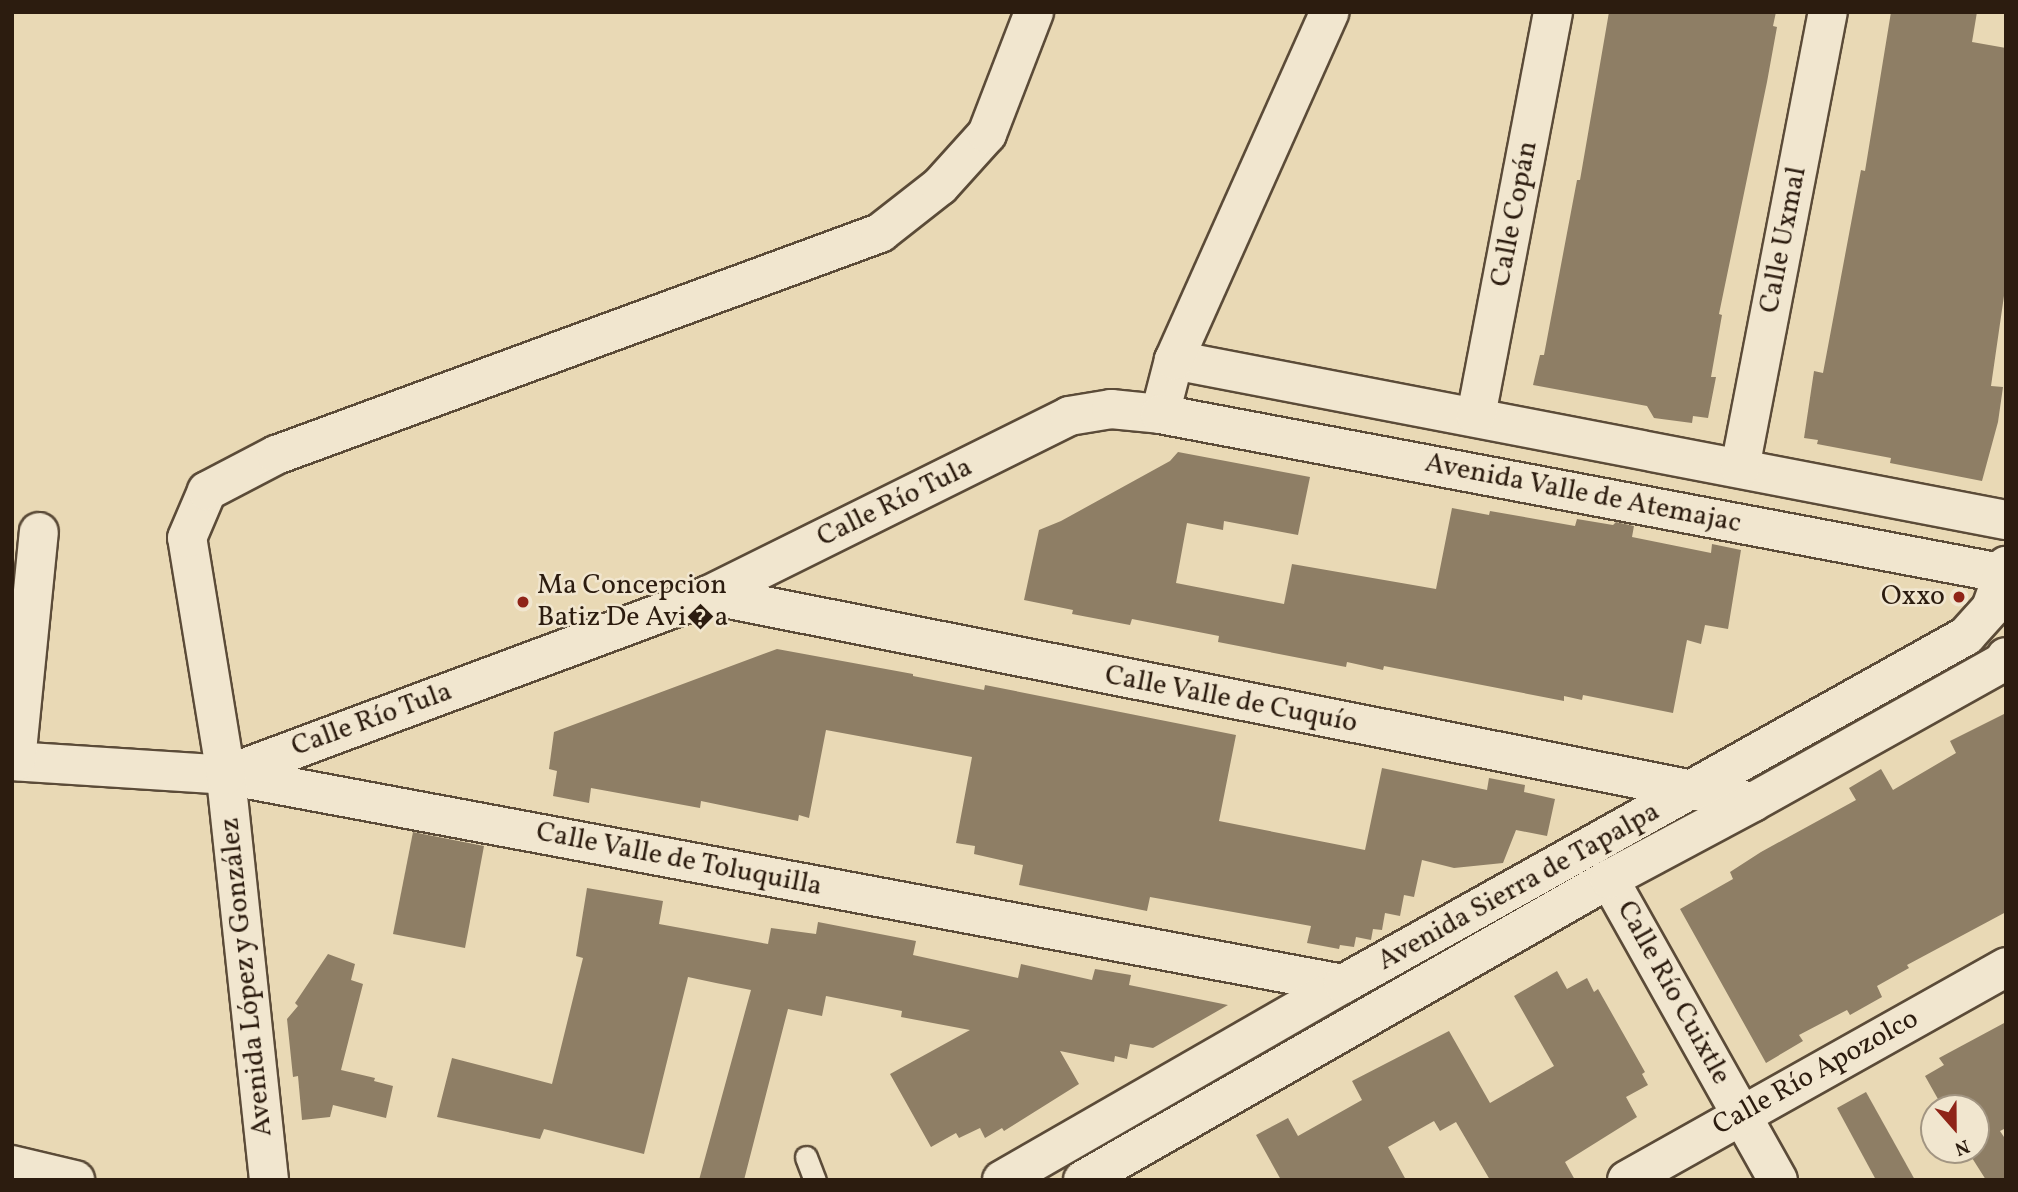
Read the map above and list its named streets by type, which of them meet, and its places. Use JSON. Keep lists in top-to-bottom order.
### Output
{
  "streets": {
    "street": [
      "Calle Copán",
      "Calle Uxmal",
      "Avenida Valle de Atemajac",
      "Calle Río Tula",
      "Calle Valle de Cuquío",
      "Calle Valle de Toluquilla",
      "Avenida Sierra de Tapalpa",
      "Avenida López y González",
      "Calle Río Cuixtle",
      "Calle Río Apozolco"
    ]
  },
  "crossings": [
    ["Calle Copán", "Avenida Valle de Atemajac"],
    ["Calle Uxmal", "Avenida Valle de Atemajac"],
    ["Avenida Valle de Atemajac", "Calle Río Tula"],
    ["Avenida Valle de Atemajac", "Avenida Sierra de Tapalpa"],
    ["Calle Río Tula", "Calle Valle de Cuquío"],
    ["Calle Río Tula", "Calle Valle de Toluquilla"],
    ["Calle Río Tula", "Avenida López y González"],
    ["Calle Valle de Cuquío", "Avenida Sierra de Tapalpa"],
    ["Calle Valle de Toluquilla", "Avenida Sierra de Tapalpa"],
    ["Calle Valle de Toluquilla", "Avenida López y González"],
    ["Avenida Sierra de Tapalpa", "Calle Río Cuixtle"],
    ["Calle Río Cuixtle", "Calle Río Apozolco"]
  ],
  "places": ["Oxxo", "Ma Concepcion Batiz De Avi�a"],
  "north": "bottom"
}
